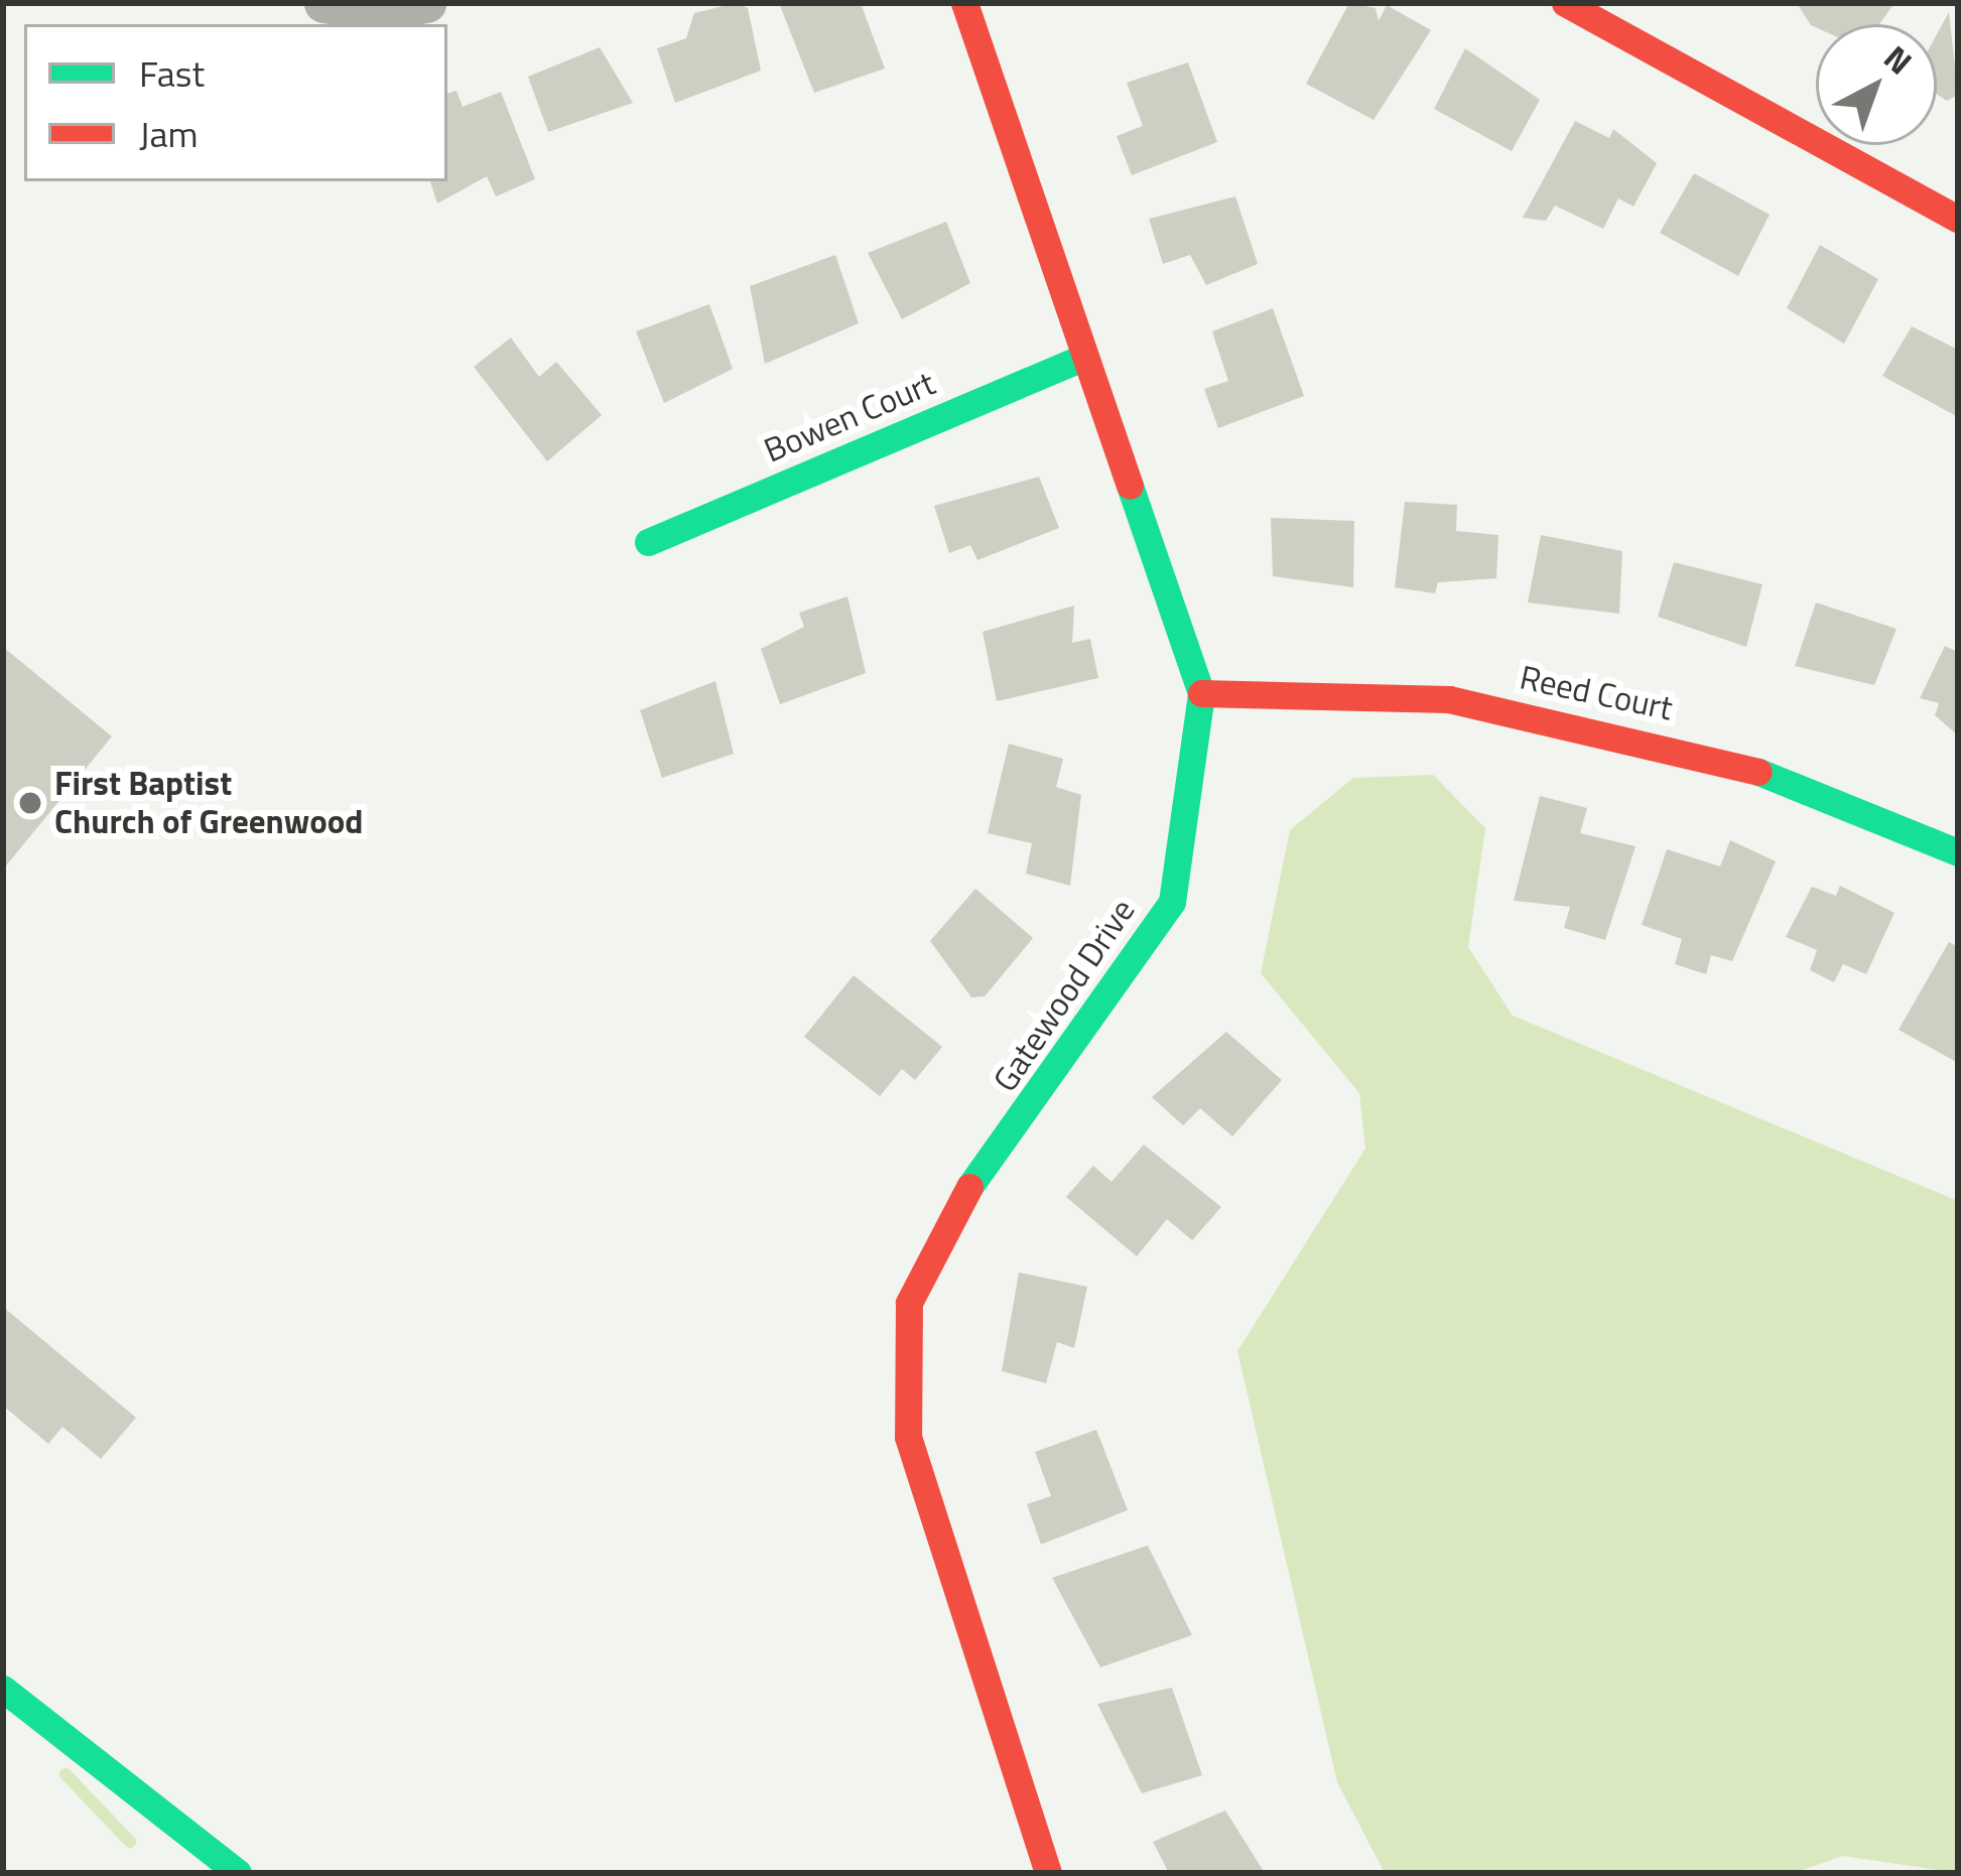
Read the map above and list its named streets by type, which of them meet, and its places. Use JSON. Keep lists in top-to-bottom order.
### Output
{
  "streets": {
    "street": ["Bowen Court", "Reed Court", "Gatewood Drive"]
  },
  "crossings": [
    ["Bowen Court", "Gatewood Drive"],
    ["Reed Court", "Gatewood Drive"]
  ],
  "places": ["First Baptist Church of Greenwood"],
  "legend": ["Fast", "Jam"],
  "north": "top right"
}
